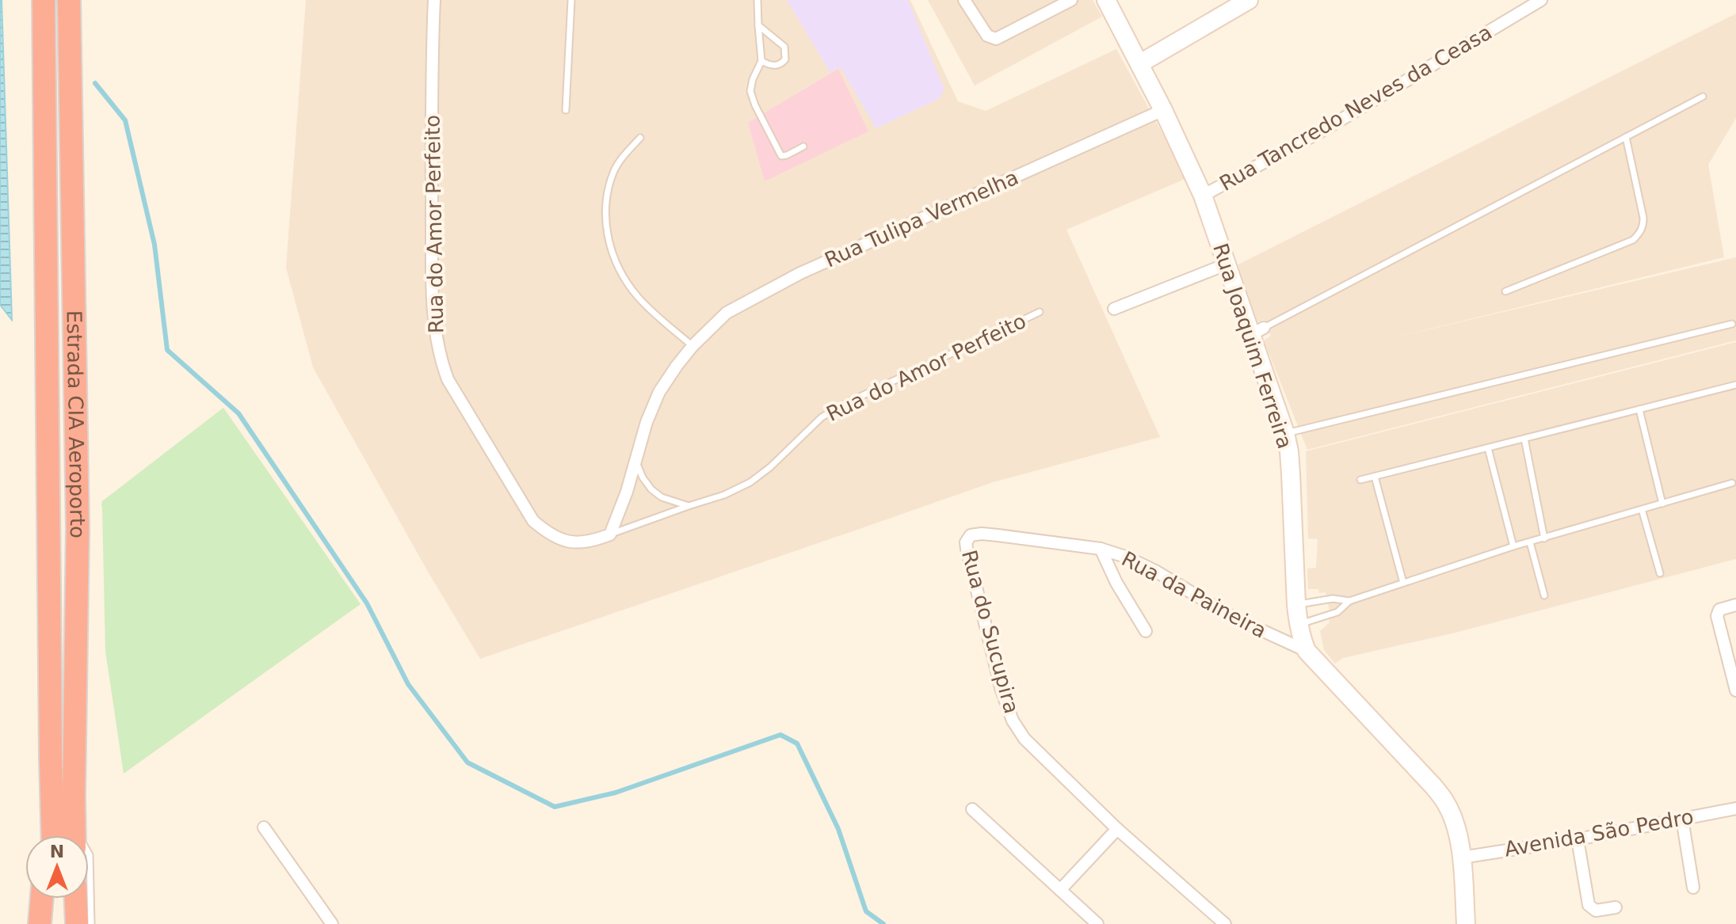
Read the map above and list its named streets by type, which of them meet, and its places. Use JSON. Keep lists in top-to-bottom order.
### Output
{
  "streets": {
    "highway": ["Estrada CIA Aeroporto"],
    "street": [
      "Rua Tancredo Neves da Ceasa",
      "Rua Tulipa Vermelha",
      "Rua do Amor Perfeito",
      "Rua Joaquim Ferreira",
      "Rua da Paineira",
      "Rua do Sucupira",
      "Avenida São Pedro"
    ]
  },
  "crossings": [
    ["Rua Tancredo Neves da Ceasa", "Rua Joaquim Ferreira"],
    ["Rua Tulipa Vermelha", "Rua do Amor Perfeito"],
    ["Rua Tulipa Vermelha", "Rua Joaquim Ferreira"],
    ["Rua Joaquim Ferreira", "Rua da Paineira"],
    ["Rua Joaquim Ferreira", "Avenida São Pedro"],
    ["Rua da Paineira", "Rua do Sucupira"]
  ],
  "north": "top"
}
